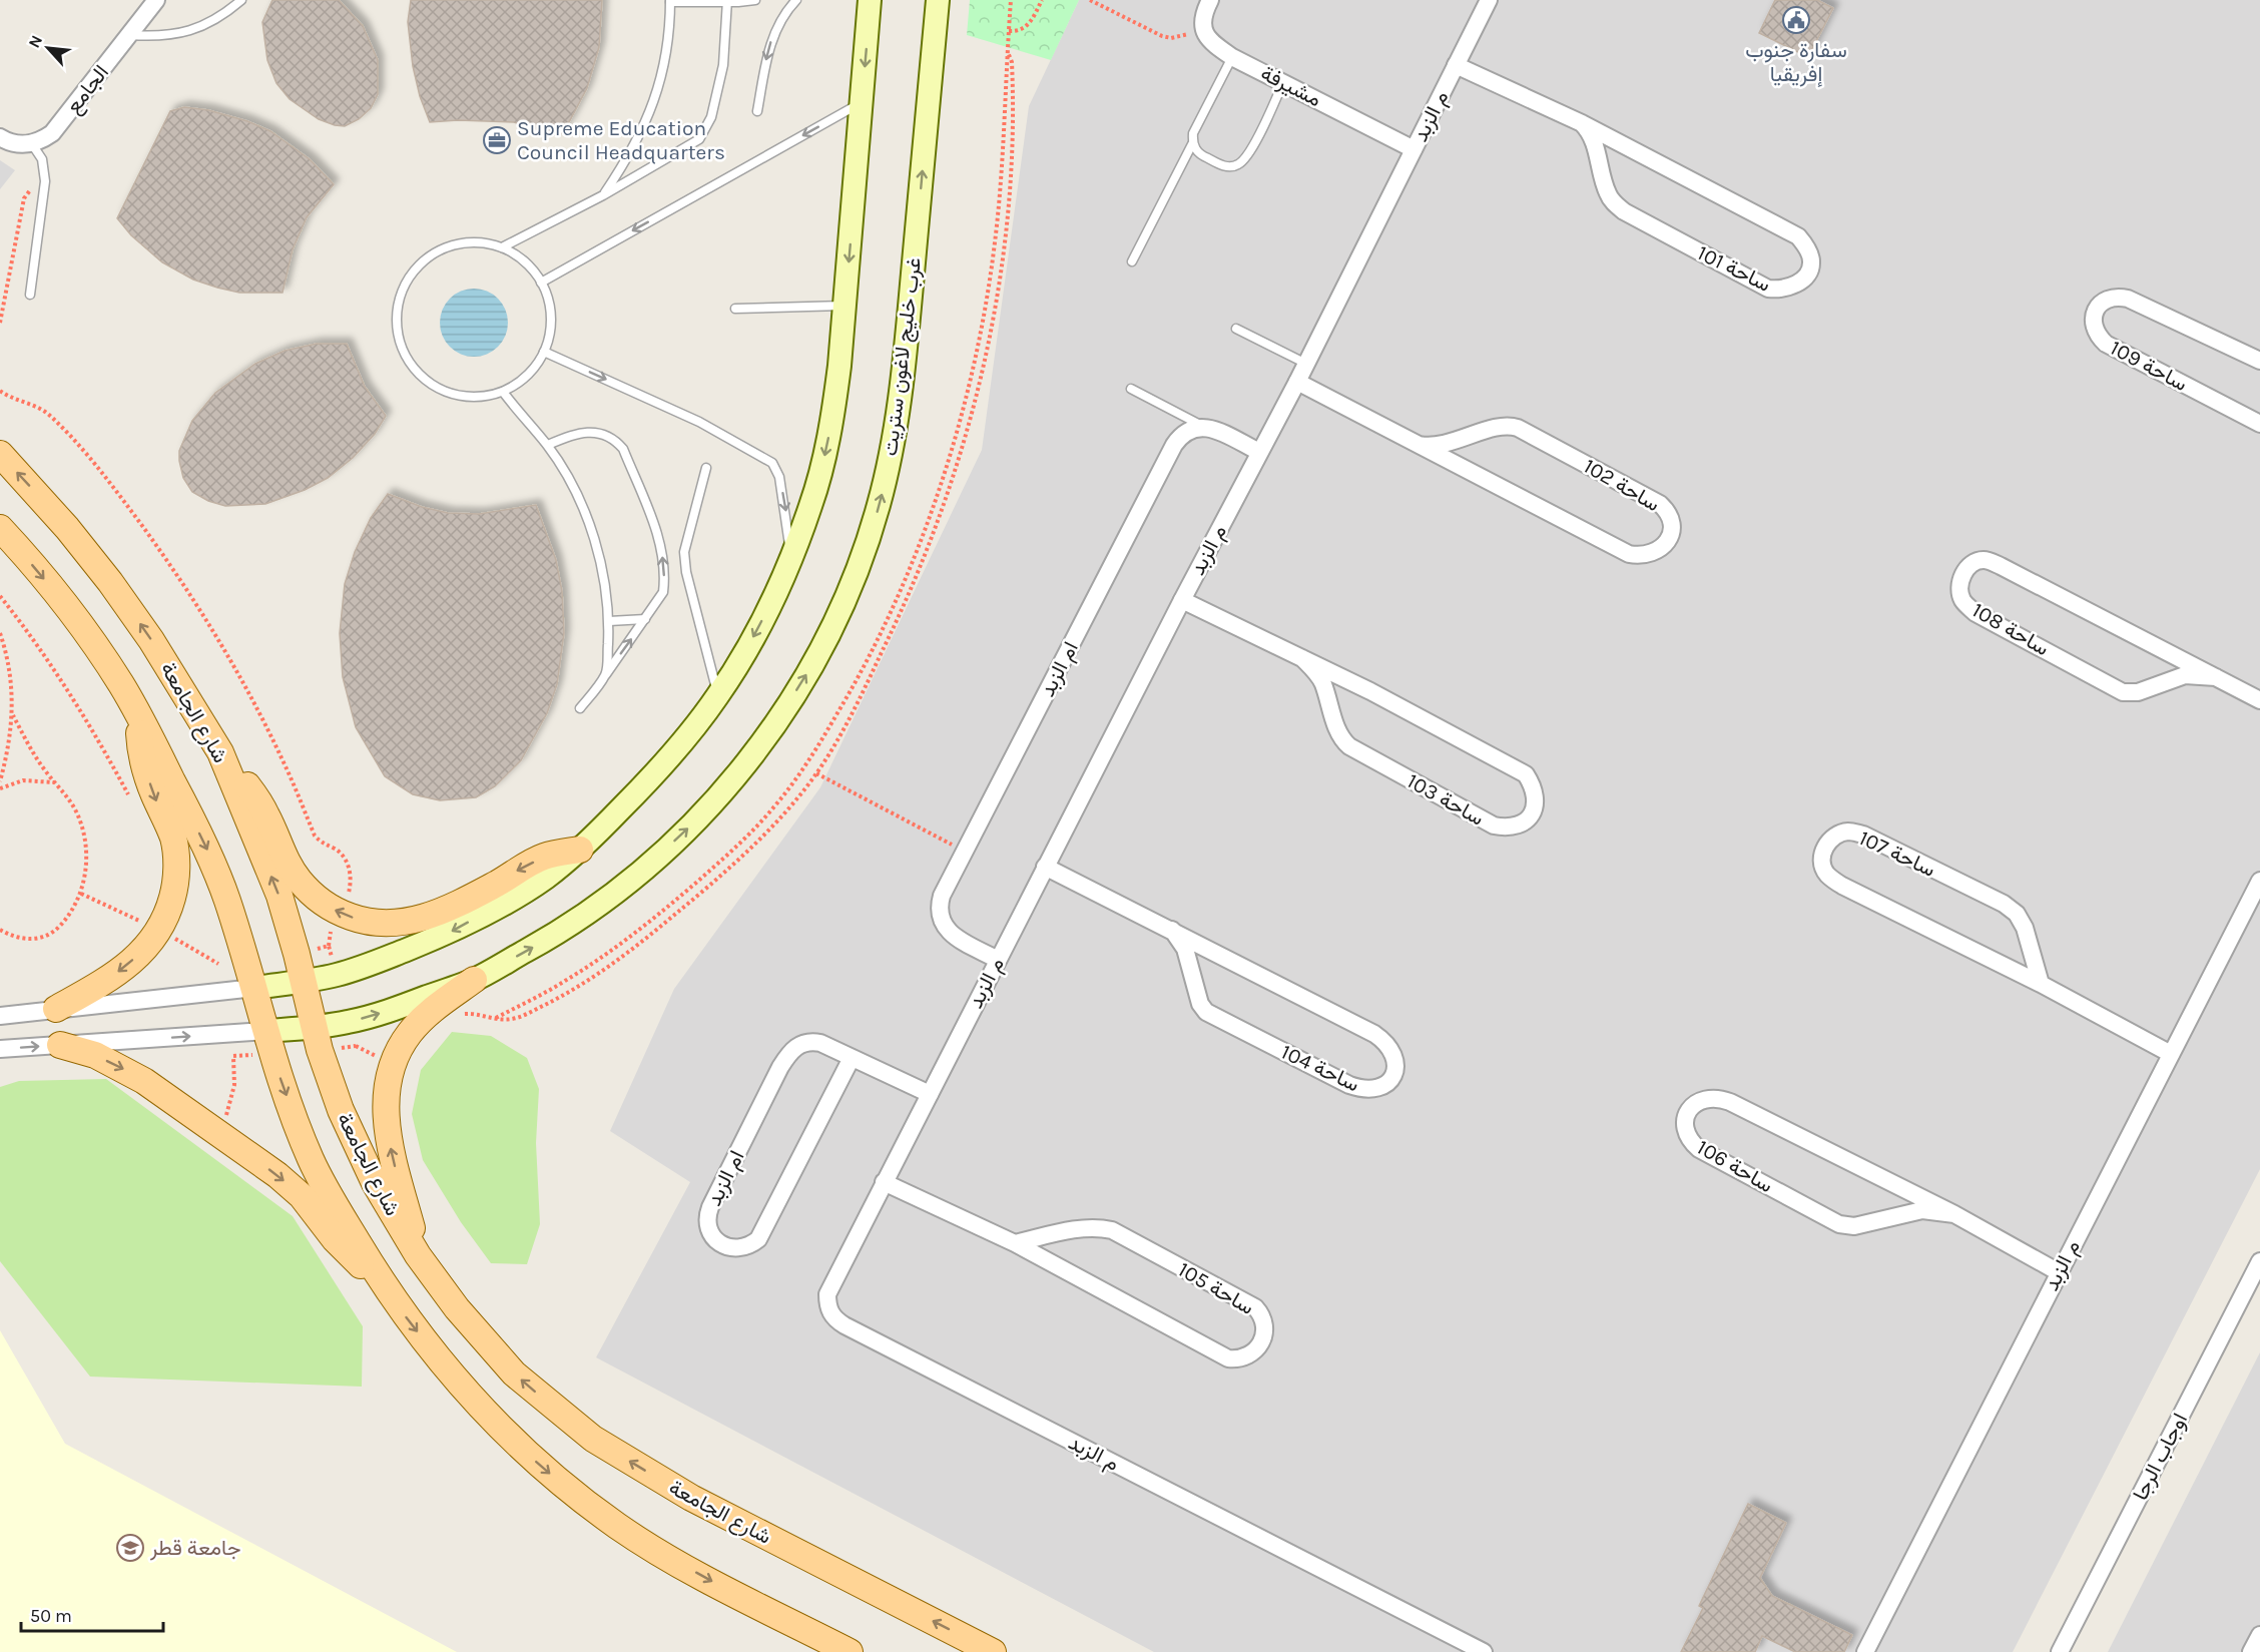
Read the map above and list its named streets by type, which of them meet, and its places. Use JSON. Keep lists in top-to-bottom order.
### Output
{
  "streets": {
    "main road": ["شارع الجامعة"],
    "street": [
      "مشيرفة",
      "الجامع",
      "م الزبد",
      "ساحة 101",
      "غرب خليج لاغون ستريت",
      "ساحة 109",
      "ساحة 102",
      "ساحة 108",
      "ام الزبد",
      "ساحة 103",
      "ساحة 107",
      "ساحة 104",
      "ساحة 106",
      "ساحة 105",
      "اوجاب الرجا"
    ]
  },
  "crossings": [
    ["مشيرفة", "م الزبد"],
    ["م الزبد", "ساحة 101"],
    ["م الزبد", "ساحة 102"],
    ["م الزبد", "ام الزبد"],
    ["م الزبد", "ساحة 103"],
    ["م الزبد", "ساحة 107"],
    ["م الزبد", "ساحة 104"],
    ["م الزبد", "ساحة 106"],
    ["م الزبد", "ساحة 105"],
    ["غرب خليج لاغون ستريت", "شارع الجامعة"]
  ],
  "places": {
    "public building": ["سفارة جنوب إفريقيا"],
    "office": ["Supreme Education Council Headquarters"],
    "school or university": ["جامعة قطر"]
  },
  "scale_bar": "50 m",
  "north": "top left"
}
